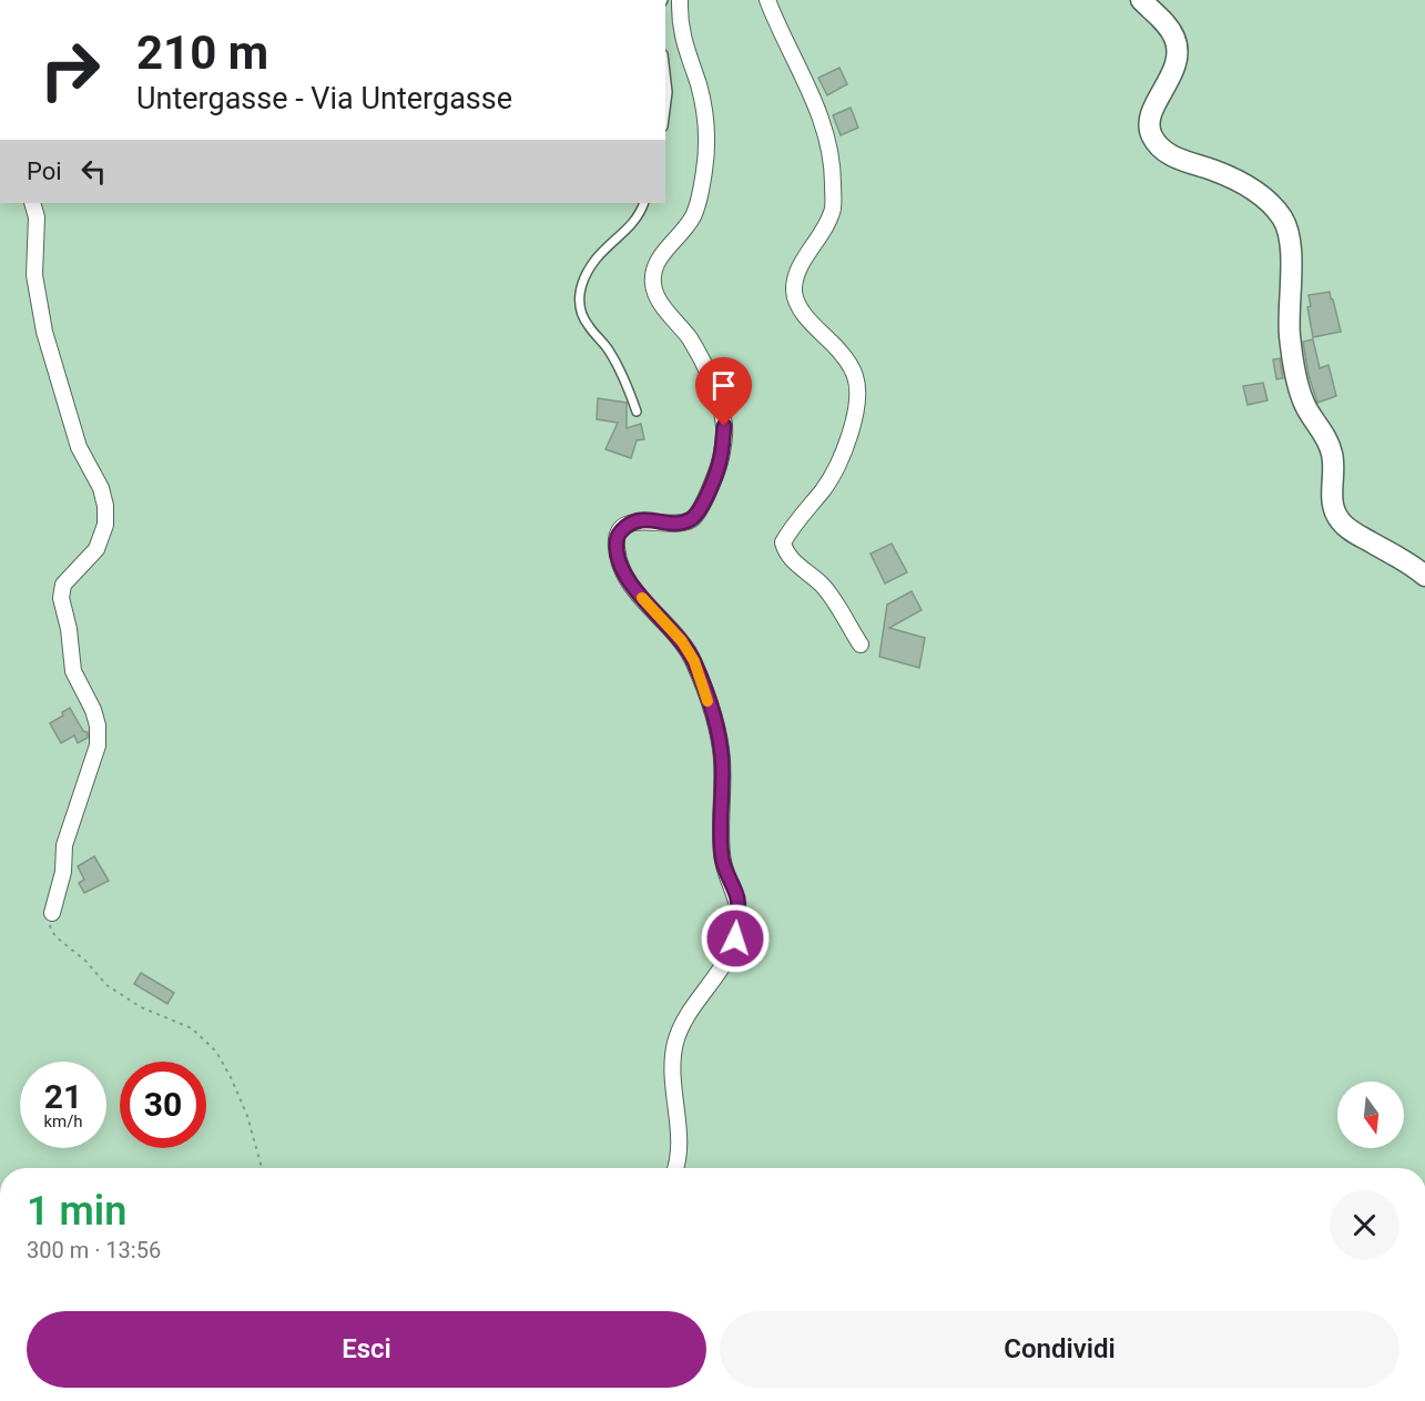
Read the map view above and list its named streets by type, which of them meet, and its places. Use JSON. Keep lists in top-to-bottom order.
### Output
{
  "north": "bottom",
  "page": {
    "turn": ["210 m", "Untergasse - Via Untergasse"],
    "then": "Poi",
    "speed": "21 km/h",
    "limit": "30",
    "heading": ["1 min", "300 m · 13:56"],
    "buttons": ["Esci", "Condividi"]
  }
}
